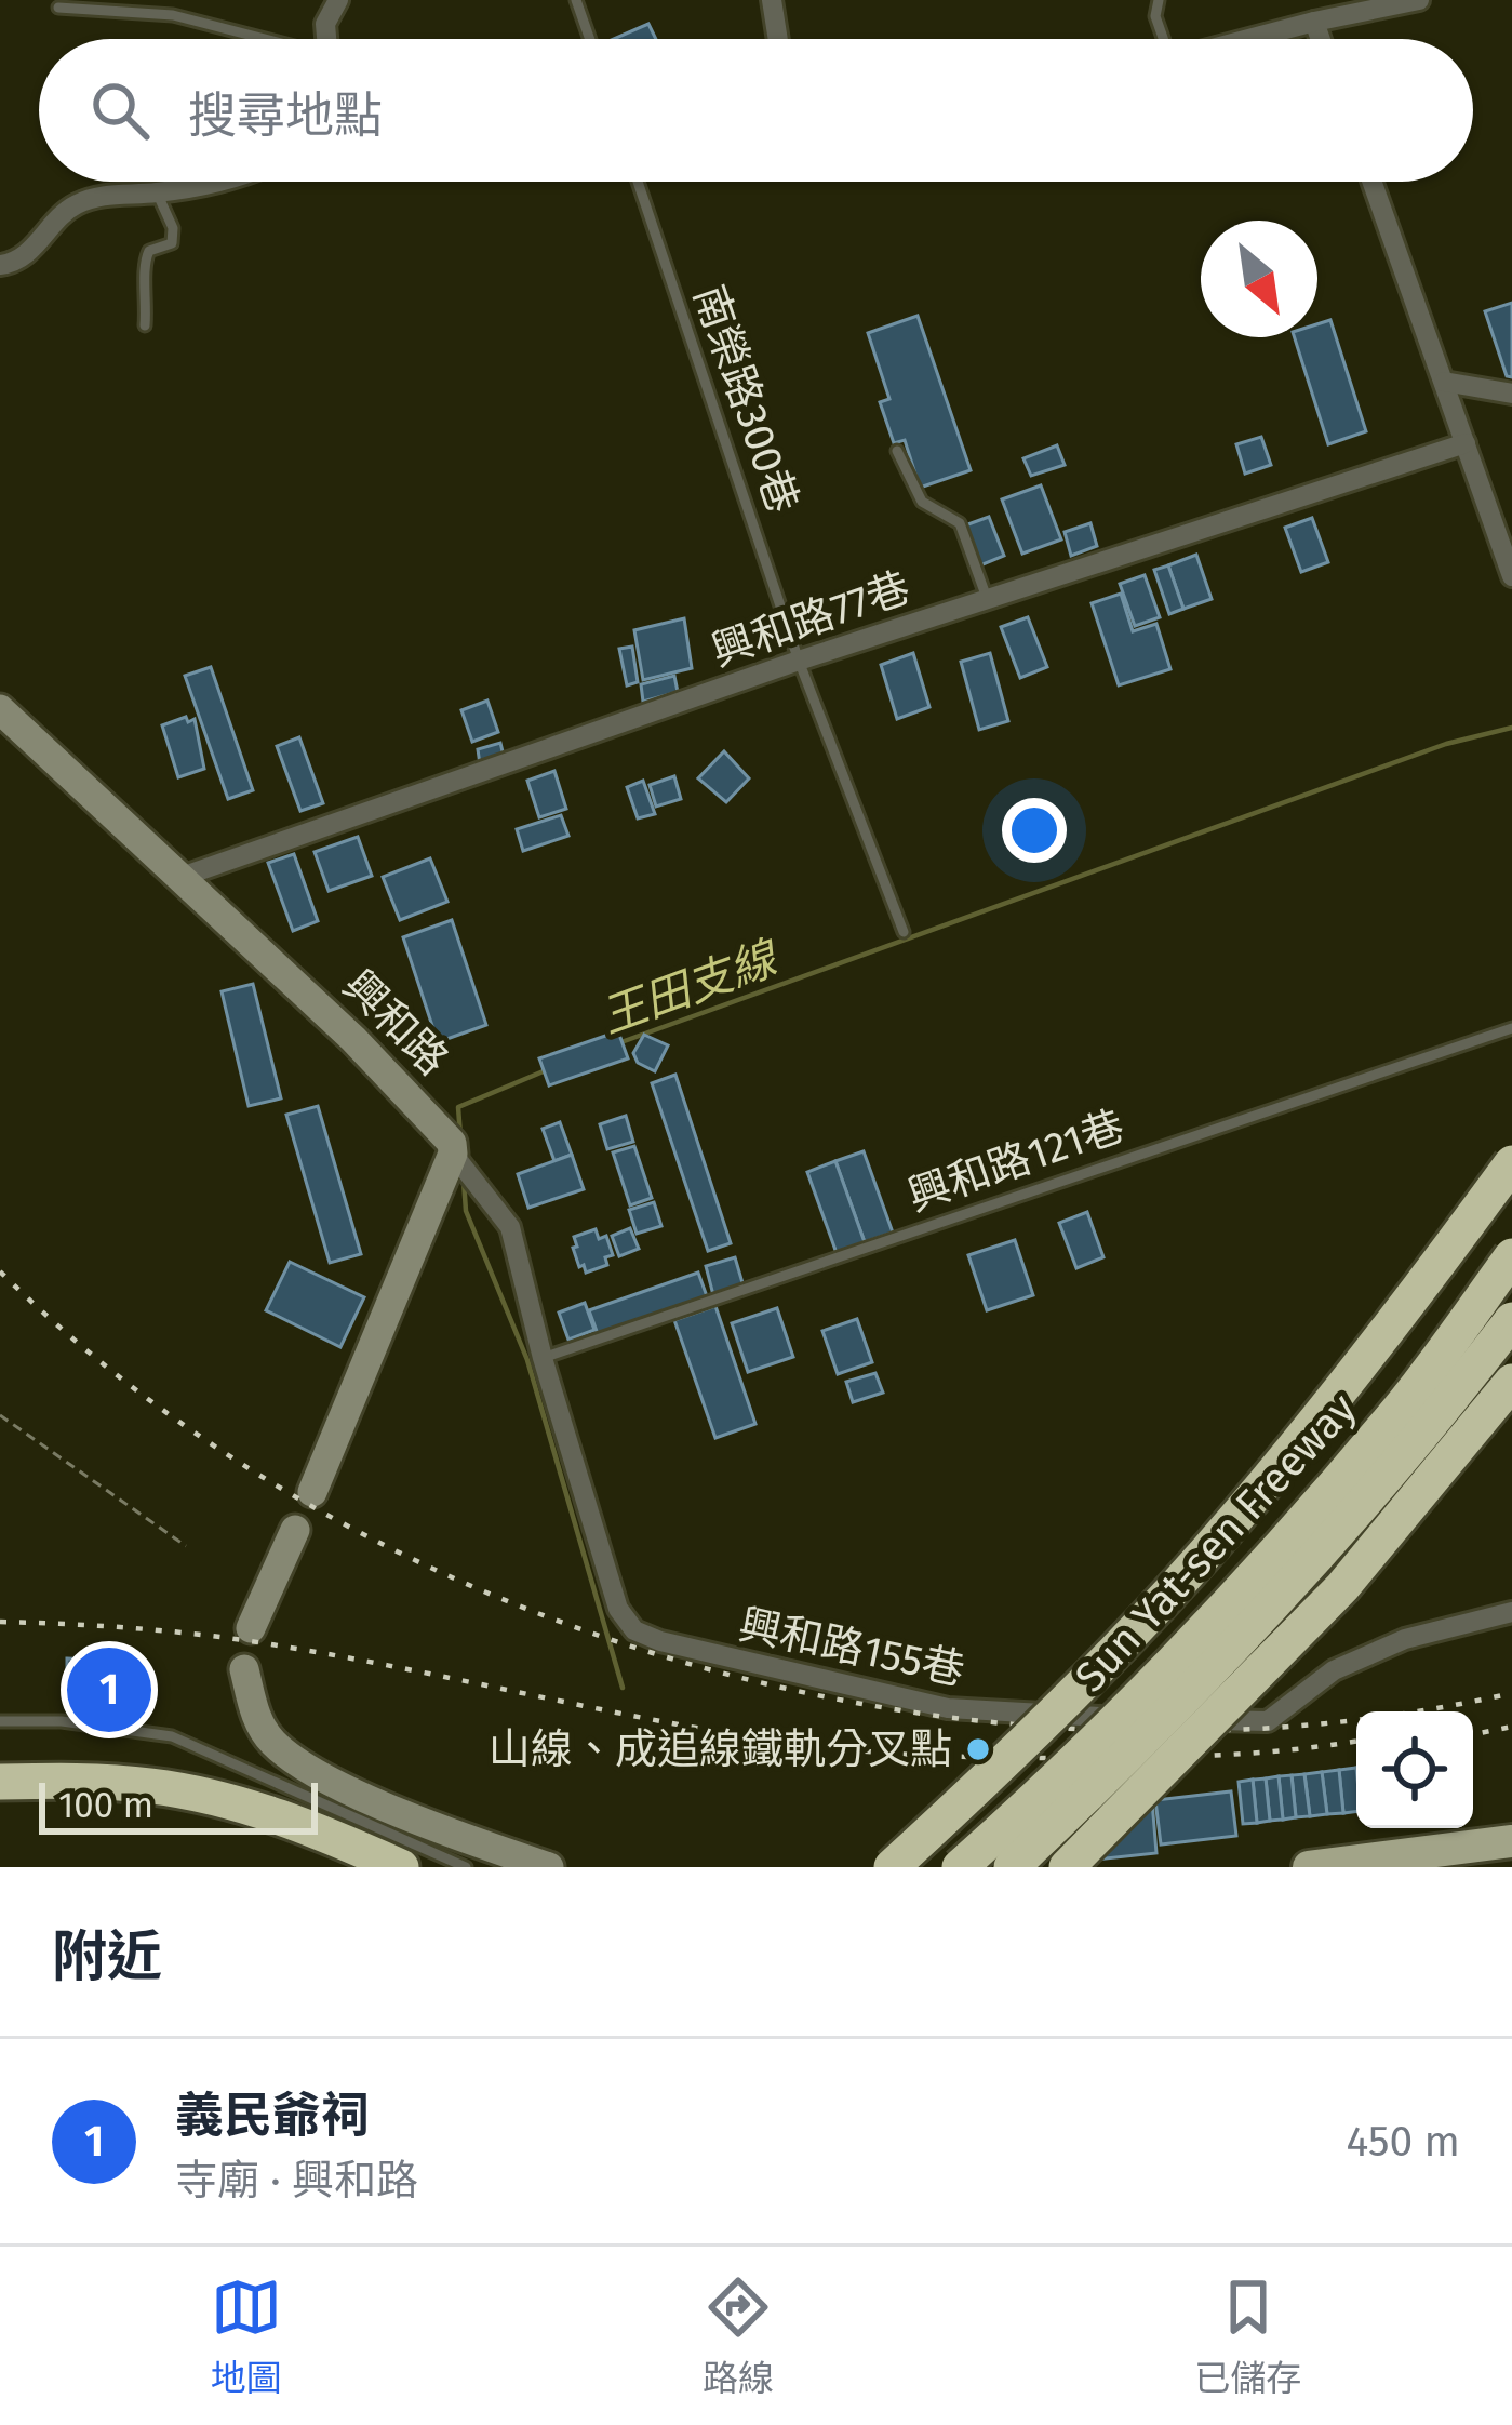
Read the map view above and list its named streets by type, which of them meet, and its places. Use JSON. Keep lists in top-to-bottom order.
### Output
{
  "streets": {
    "highway": ["Sun Yat-sen Freeway"],
    "street": ["興和路77巷", "興和路", "興和路155巷"],
    "lane": ["南榮路300巷", "興和路121巷"]
  },
  "crossings": [
    ["南榮路300巷", "興和路77巷"],
    ["興和路77巷", "興和路"],
    ["興和路", "興和路155巷"],
    ["興和路121巷", "興和路155巷"]
  ],
  "water": ["王田支線"],
  "places": ["山線、成追線鐵軌分叉點"],
  "scale_bar": "100 m",
  "north": "bottom right",
  "page": {
    "search": "搜尋地點",
    "pins": "1",
    "scale": "100 m",
    "heading": "附近",
    "list": [
      {
        "mark": "1",
        "name": "義民爺祠",
        "note": "寺廟 · 興和路",
        "value": "450 m"
      }
    ],
    "nav": ["地圖", "路線", "已儲存"]
  }
}
